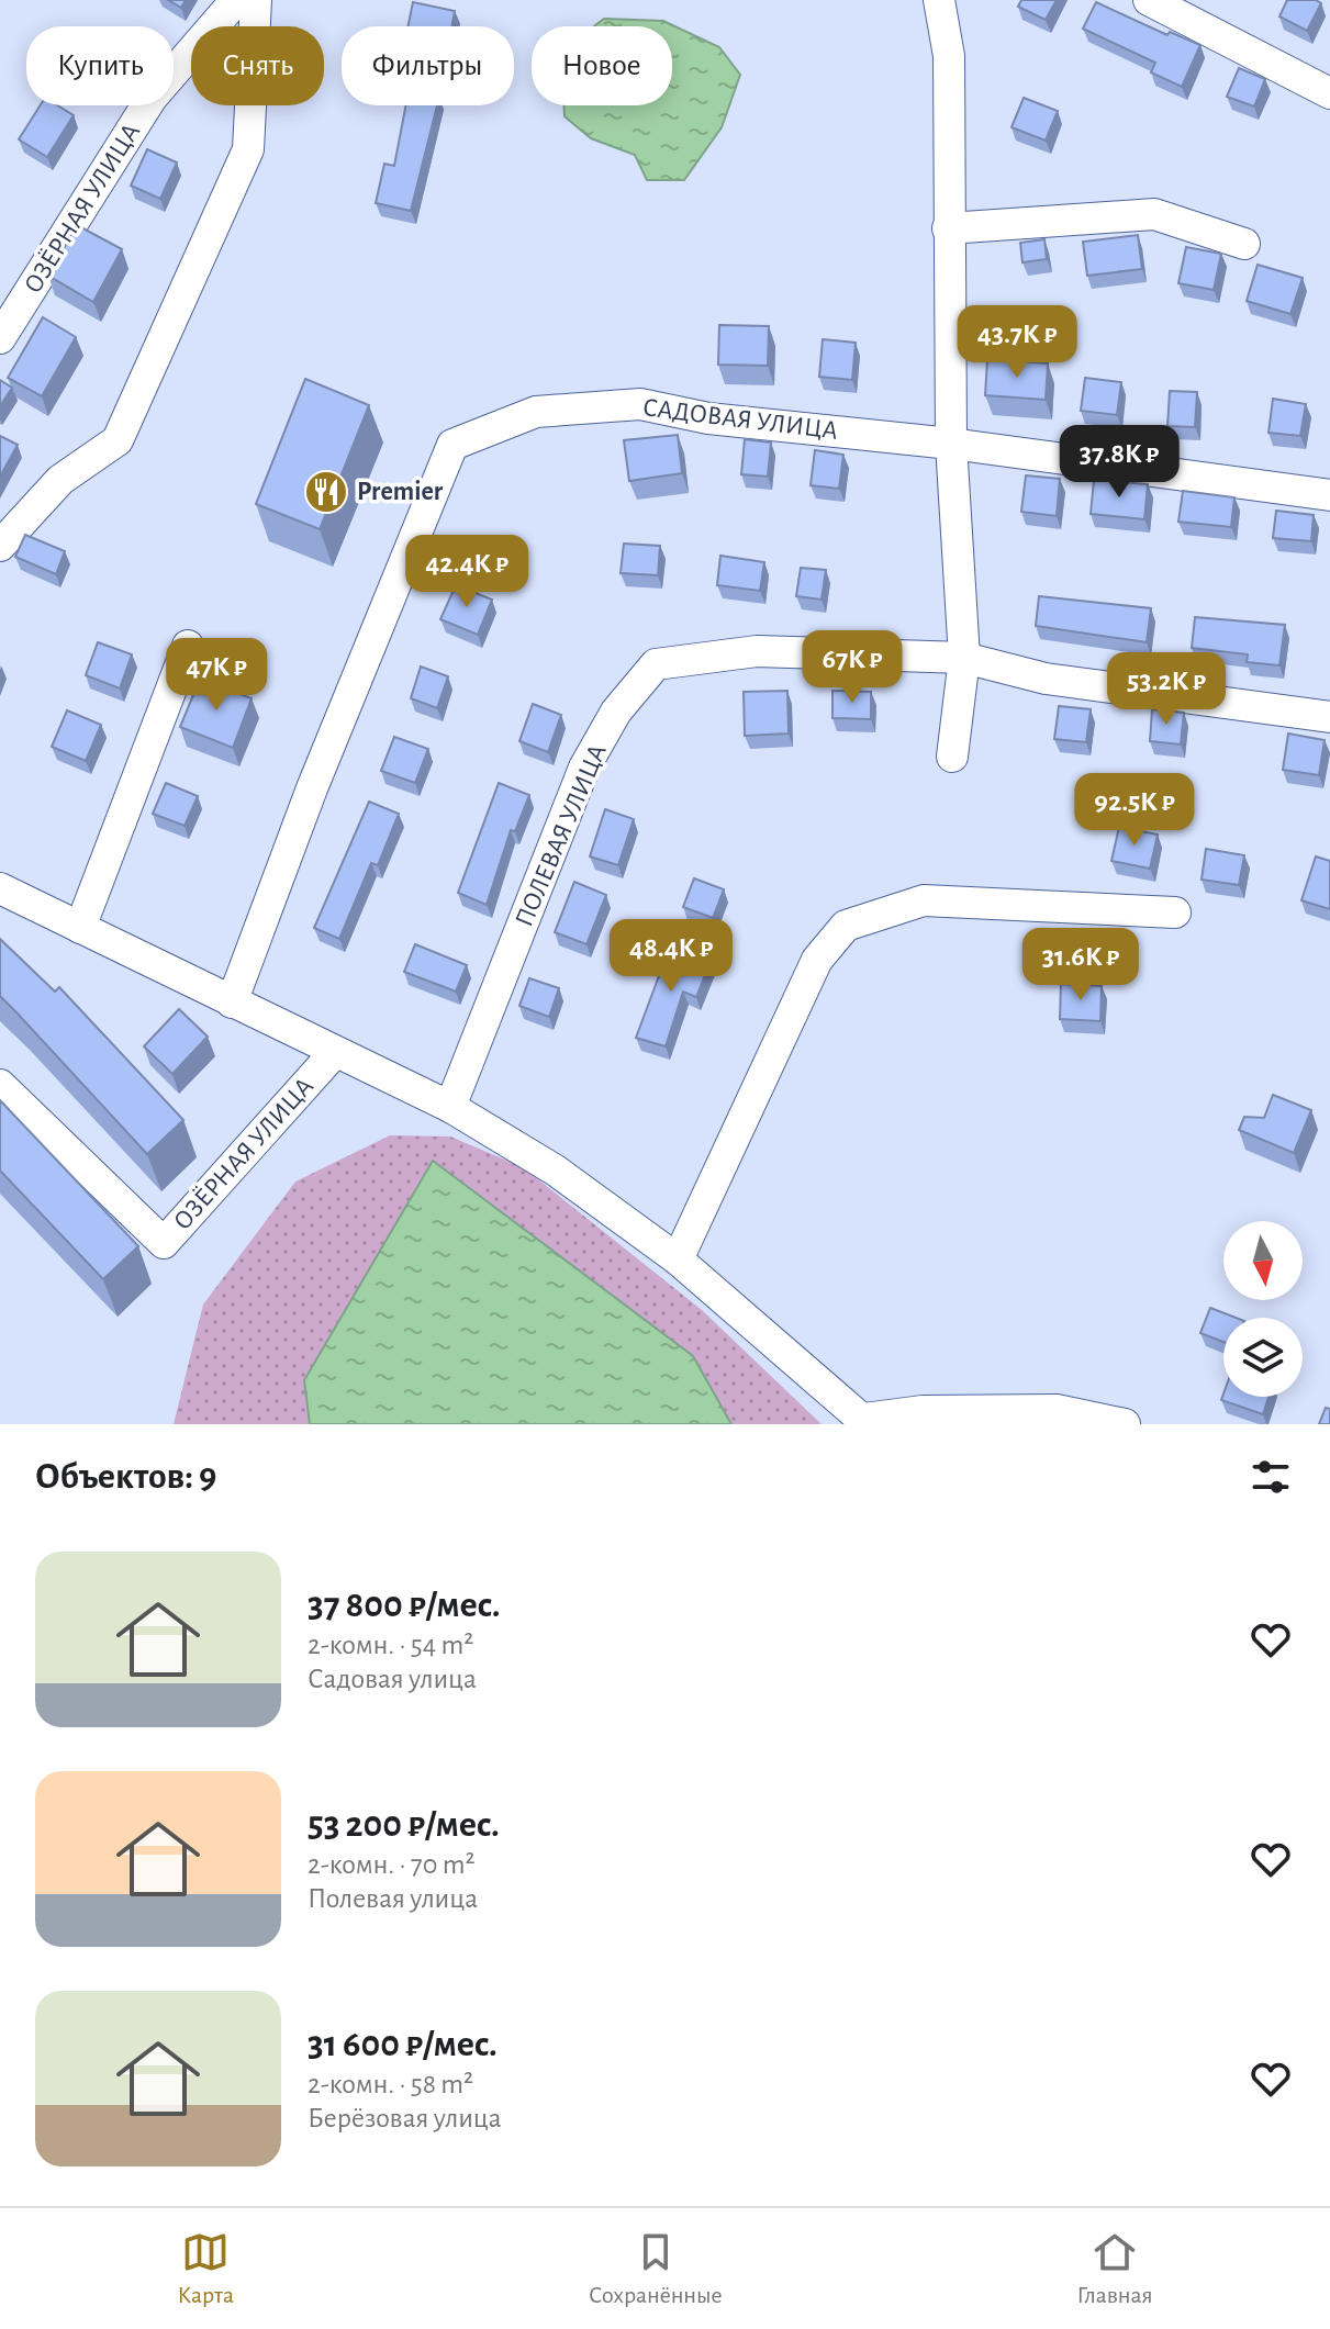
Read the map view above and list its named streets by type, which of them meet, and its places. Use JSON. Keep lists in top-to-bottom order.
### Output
{
  "streets": {
    "street": ["ОЗЁРНАЯ УЛИЦА", "САДОВАЯ УЛИЦА", "ПОЛЕВАЯ УЛИЦА"]
  },
  "places": {
    "restaurant": ["Premier"]
  },
  "north": "bottom",
  "page": {
    "chip": [
      "Купить",
      "Снять",
      "Фильтры",
      "Новое"
    ],
    "price": [
      "43.7K ₽",
      "37.8K ₽",
      "42.4K ₽",
      "67K ₽",
      "47K ₽",
      "53.2K ₽",
      "92.5K ₽",
      "48.4K ₽",
      "31.6K ₽"
    ],
    "heading": "Объектов: 9",
    "list": [
      {
        "name": "37 800 ₽/мес.",
        "note": "2-комн. · 54 m² · Садовая улица"
      },
      {
        "name": "53 200 ₽/мес.",
        "note": "2-комн. · 70 m² · Полевая улица"
      },
      {
        "name": "31 600 ₽/мес.",
        "note": "2-комн. · 58 m² · Берёзовая улица"
      }
    ],
    "tabs": ["Карта", "Сохранённые", "Главная"]
  }
}
